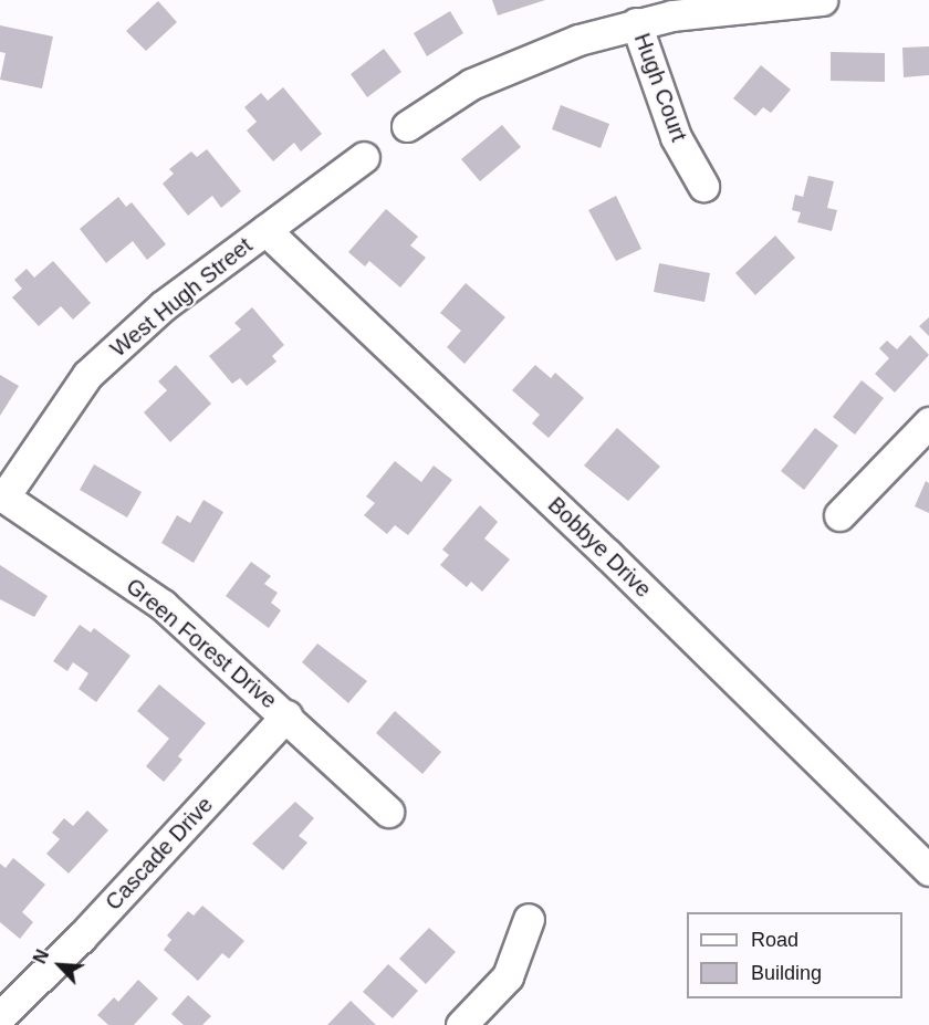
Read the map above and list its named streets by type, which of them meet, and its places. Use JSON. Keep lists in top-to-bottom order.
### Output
{
  "streets": {
    "street": [
      "Hugh Court",
      "West Hugh Street",
      "Bobbye Drive",
      "Green Forest Drive",
      "Cascade Drive"
    ]
  },
  "crossings": [
    ["West Hugh Street", "Bobbye Drive"],
    ["West Hugh Street", "Green Forest Drive"],
    ["Green Forest Drive", "Cascade Drive"]
  ],
  "legend": ["Road", "Building"],
  "north": "top left"
}
